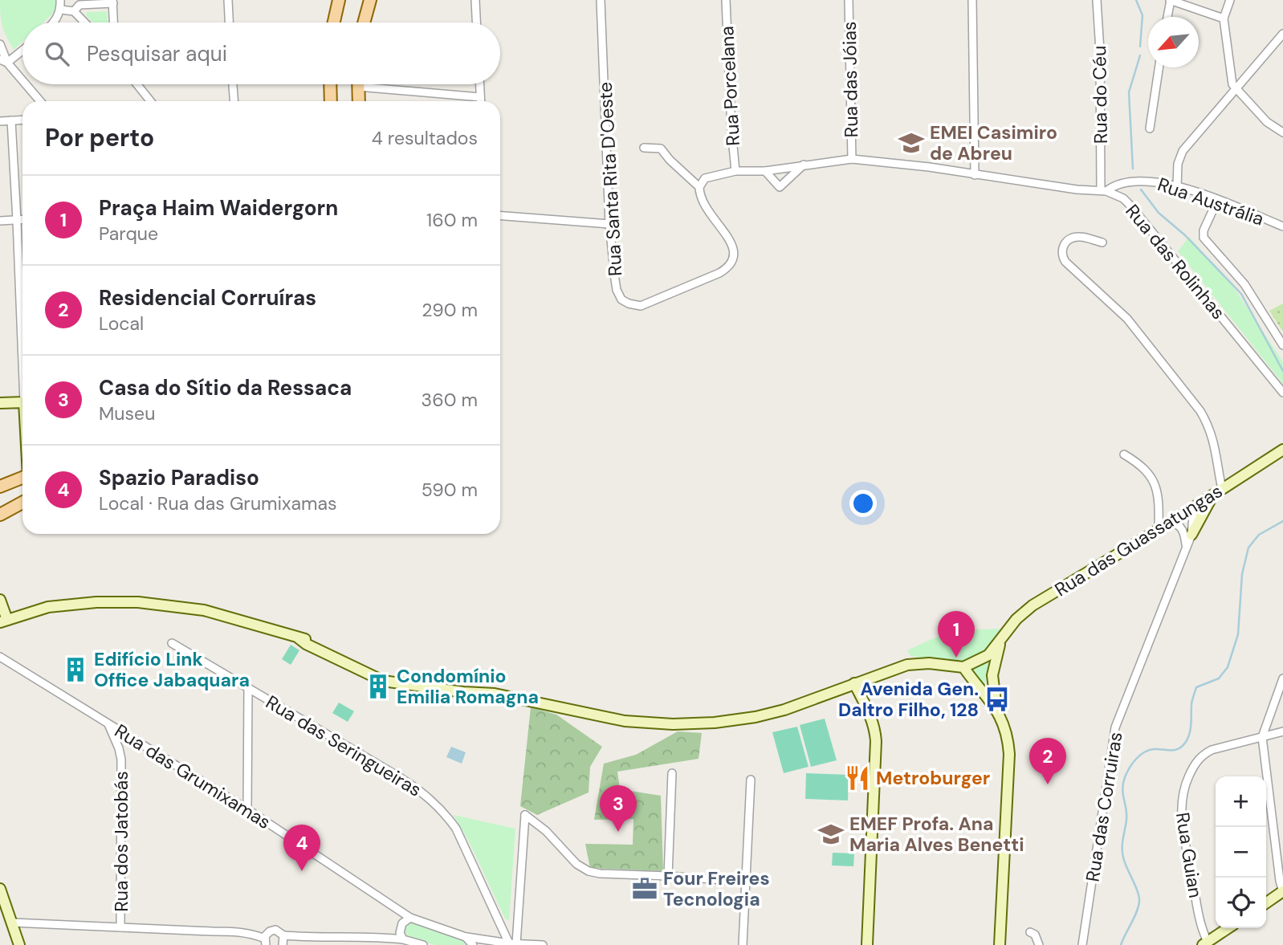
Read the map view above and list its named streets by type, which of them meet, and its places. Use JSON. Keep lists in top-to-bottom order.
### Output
{
  "streets": {
    "street": [
      "Rua das Jóias",
      "Rua Porcelana",
      "Rua do Céu",
      "Rua Santa Rita D'Oeste",
      "Rua Austrália",
      "Rua das Rolinhas",
      "Rua das Guassatungas",
      "Rua das Seringueiras",
      "Rua das Grumixamas",
      "Rua das Corruiras",
      "Rua dos Jatobás",
      "Rua Guian"
    ]
  },
  "crossings": [
    ["Rua das Jóias", "Rua das Rolinhas"],
    ["Rua Porcelana", "Rua das Rolinhas"],
    ["Rua do Céu", "Rua Austrália"],
    ["Rua do Céu", "Rua das Rolinhas"],
    ["Rua Santa Rita D'Oeste", "Rua das Rolinhas"],
    ["Rua Austrália", "Rua das Rolinhas"],
    ["Rua das Guassatungas", "Rua das Corruiras"],
    ["Rua das Seringueiras", "Rua das Grumixamas"],
    ["Rua das Grumixamas", "Rua dos Jatobás"]
  ],
  "places": {
    "school or university": ["EMEI Casimiro de Abreu", "EMEF Profa. Ana Maria Alves Benetti"],
    "building": ["Edifício Link Office Jabaquara", "Condomínio Emilia Romagna"],
    "bus stop": ["Avenida Gen. Daltro Filho, 128"],
    "restaurant": ["Metroburger"],
    "office": ["Four Freires Tecnologia"]
  },
  "north": "bottom left",
  "page": {
    "search": "Pesquisar aqui",
    "heading": ["Por perto", "4 resultados"],
    "list": [
      {
        "mark": "1",
        "name": "Praça Haim Waidergorn",
        "note": "Parque",
        "value": "160 m"
      },
      {
        "mark": "2",
        "name": "Residencial Corruíras",
        "note": "Local",
        "value": "290 m"
      },
      {
        "mark": "3",
        "name": "Casa do Sítio da Ressaca",
        "note": "Museu",
        "value": "360 m"
      },
      {
        "mark": "4",
        "name": "Spazio Paradiso",
        "note": "Local · Rua das Grumixamas",
        "value": "590 m"
      }
    ],
    "pins": [
      "1",
      "2",
      "3",
      "4"
    ],
    "map_buttons": ["+", "−"]
  }
}
